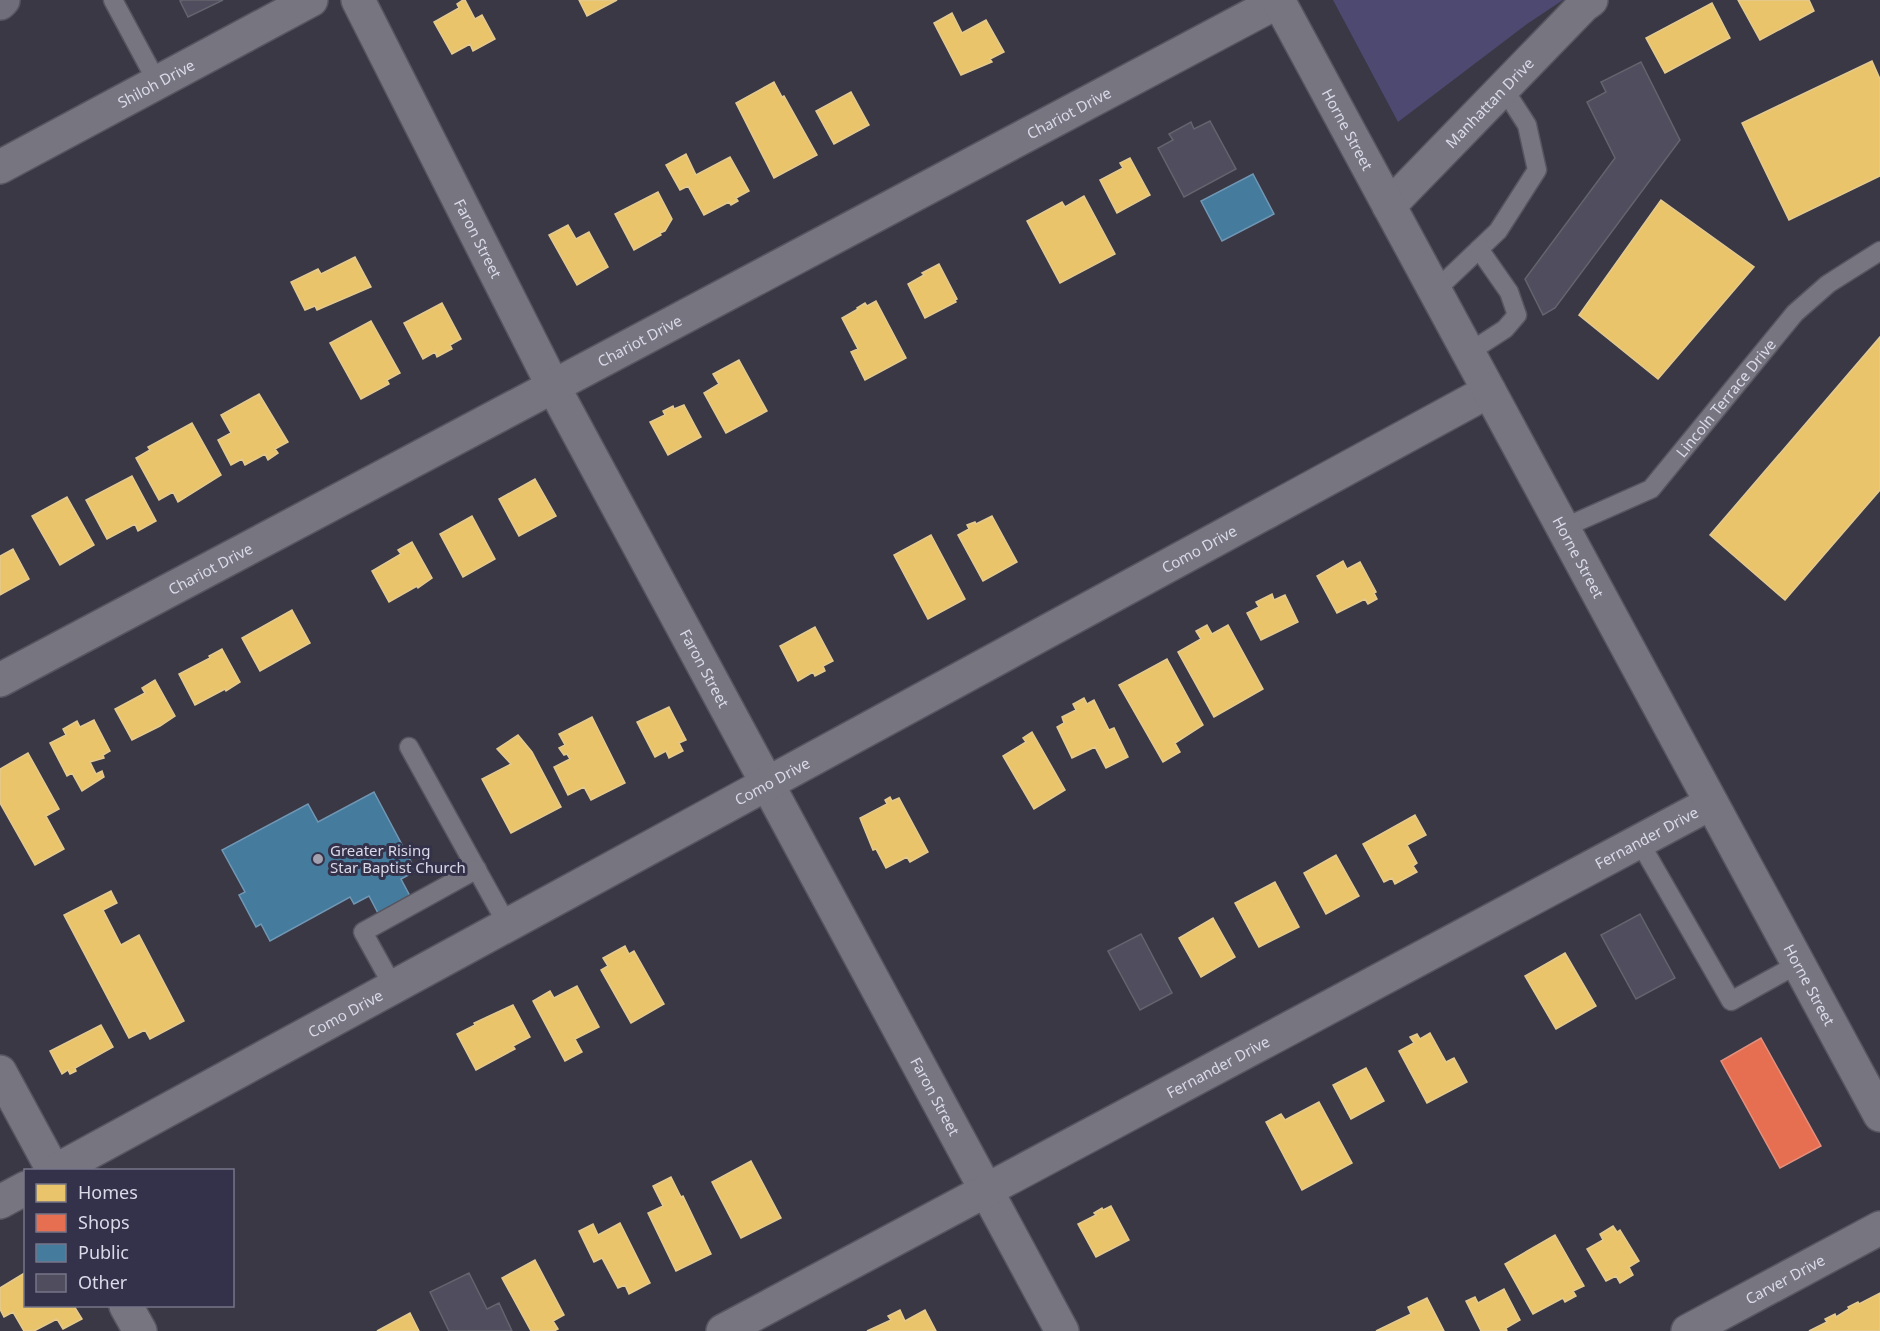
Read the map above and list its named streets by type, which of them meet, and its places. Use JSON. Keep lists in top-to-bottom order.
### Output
{
  "streets": {
    "street": [
      "Shiloh Drive",
      "Manhattan Drive",
      "Chariot Drive",
      "Horne Street",
      "Faron Street",
      "Como Drive",
      "Fernander Drive",
      "Carver Drive"
    ],
    "lane": ["Lincoln Terrace Drive"]
  },
  "crossings": [
    ["Manhattan Drive", "Horne Street"],
    ["Chariot Drive", "Horne Street"],
    ["Chariot Drive", "Faron Street"],
    ["Horne Street", "Lincoln Terrace Drive"],
    ["Horne Street", "Como Drive"],
    ["Horne Street", "Fernander Drive"],
    ["Faron Street", "Como Drive"],
    ["Faron Street", "Fernander Drive"]
  ],
  "places": ["Greater Rising Star Baptist Church"],
  "legend": [
    "Homes",
    "Shops",
    "Public",
    "Other"
  ]
}
